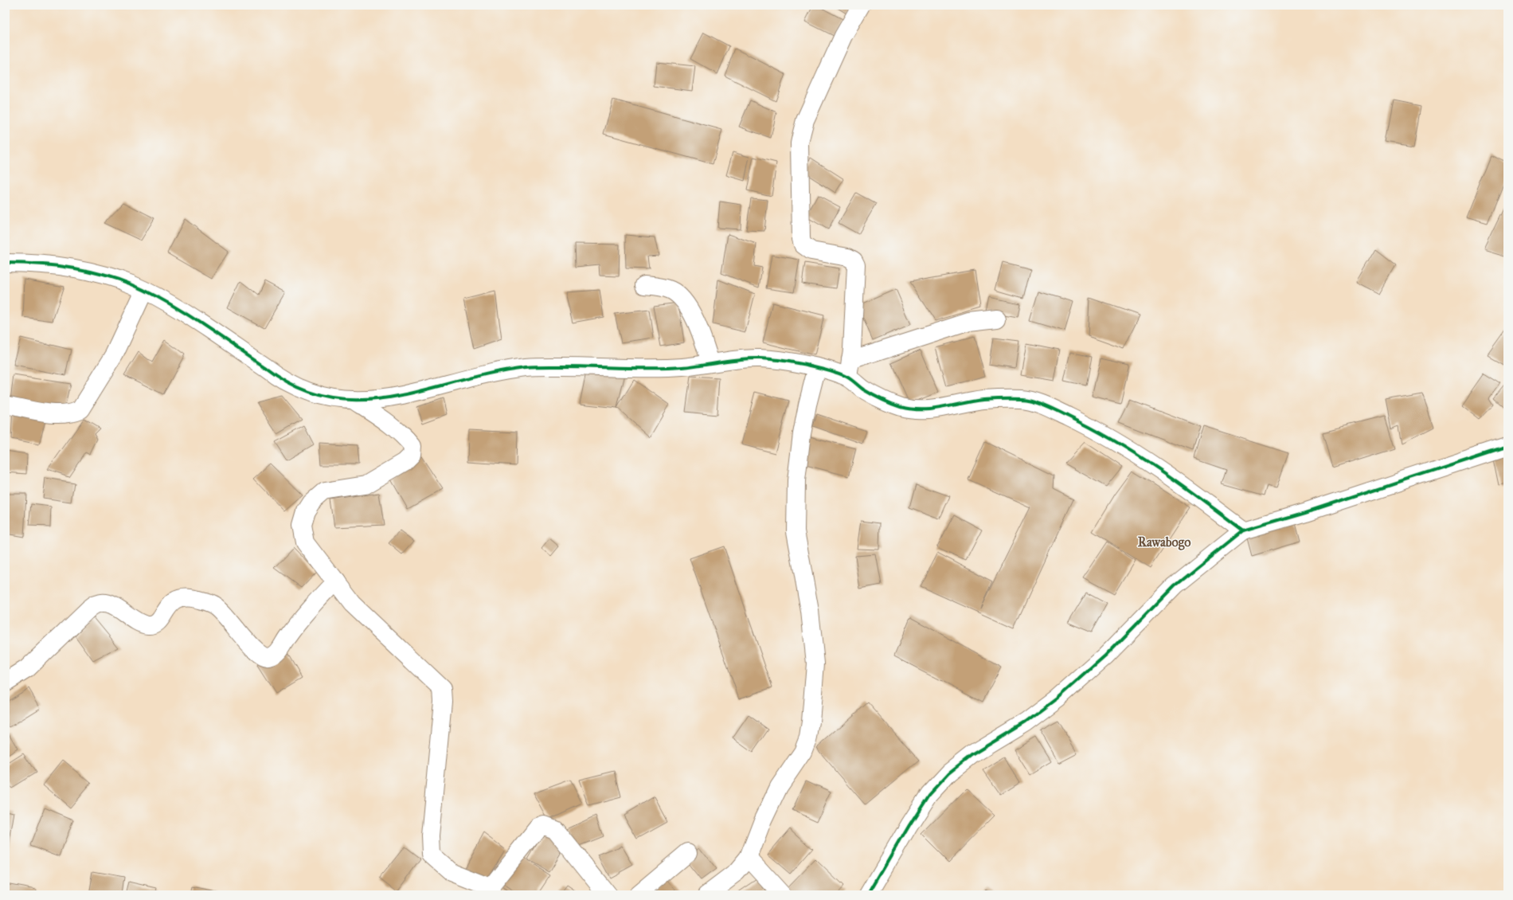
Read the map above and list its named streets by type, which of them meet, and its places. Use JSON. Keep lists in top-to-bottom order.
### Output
{
  "districts": ["Rawabogo"]
}
